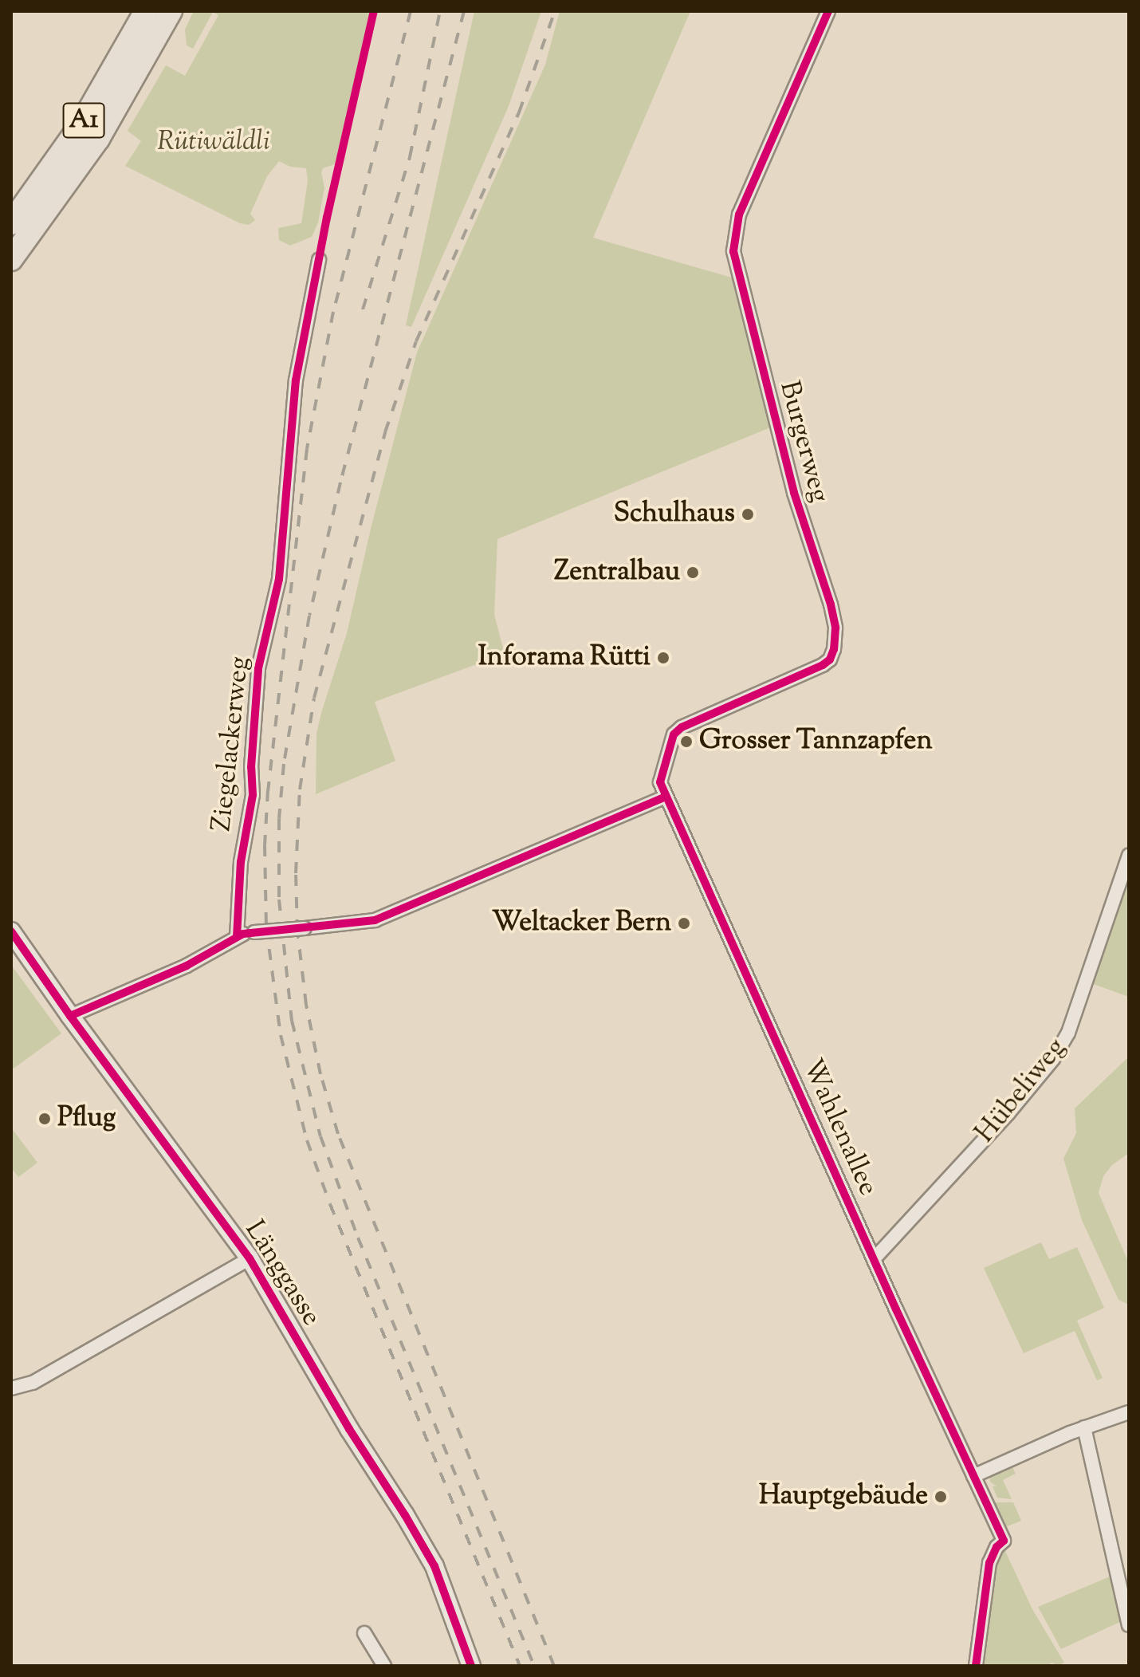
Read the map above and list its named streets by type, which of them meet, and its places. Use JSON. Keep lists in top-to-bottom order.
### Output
{
  "streets": {
    "highway": ["A1"],
    "street": [
      "Burgerweg",
      "Ziegelackerweg",
      "Hübeliweg",
      "Wahlenallee",
      "Länggasse"
    ]
  },
  "crossings": [
    ["Burgerweg", "Wahlenallee"],
    ["Hübeliweg", "Wahlenallee"]
  ],
  "parks": ["Rütiwäldli"],
  "places": [
    "Schulhaus",
    "Zentralbau",
    "Inforama Rütti",
    "Grosser Tannzapfen",
    "Weltacker Bern",
    "Pflug",
    "Hauptgebäude"
  ]
}
